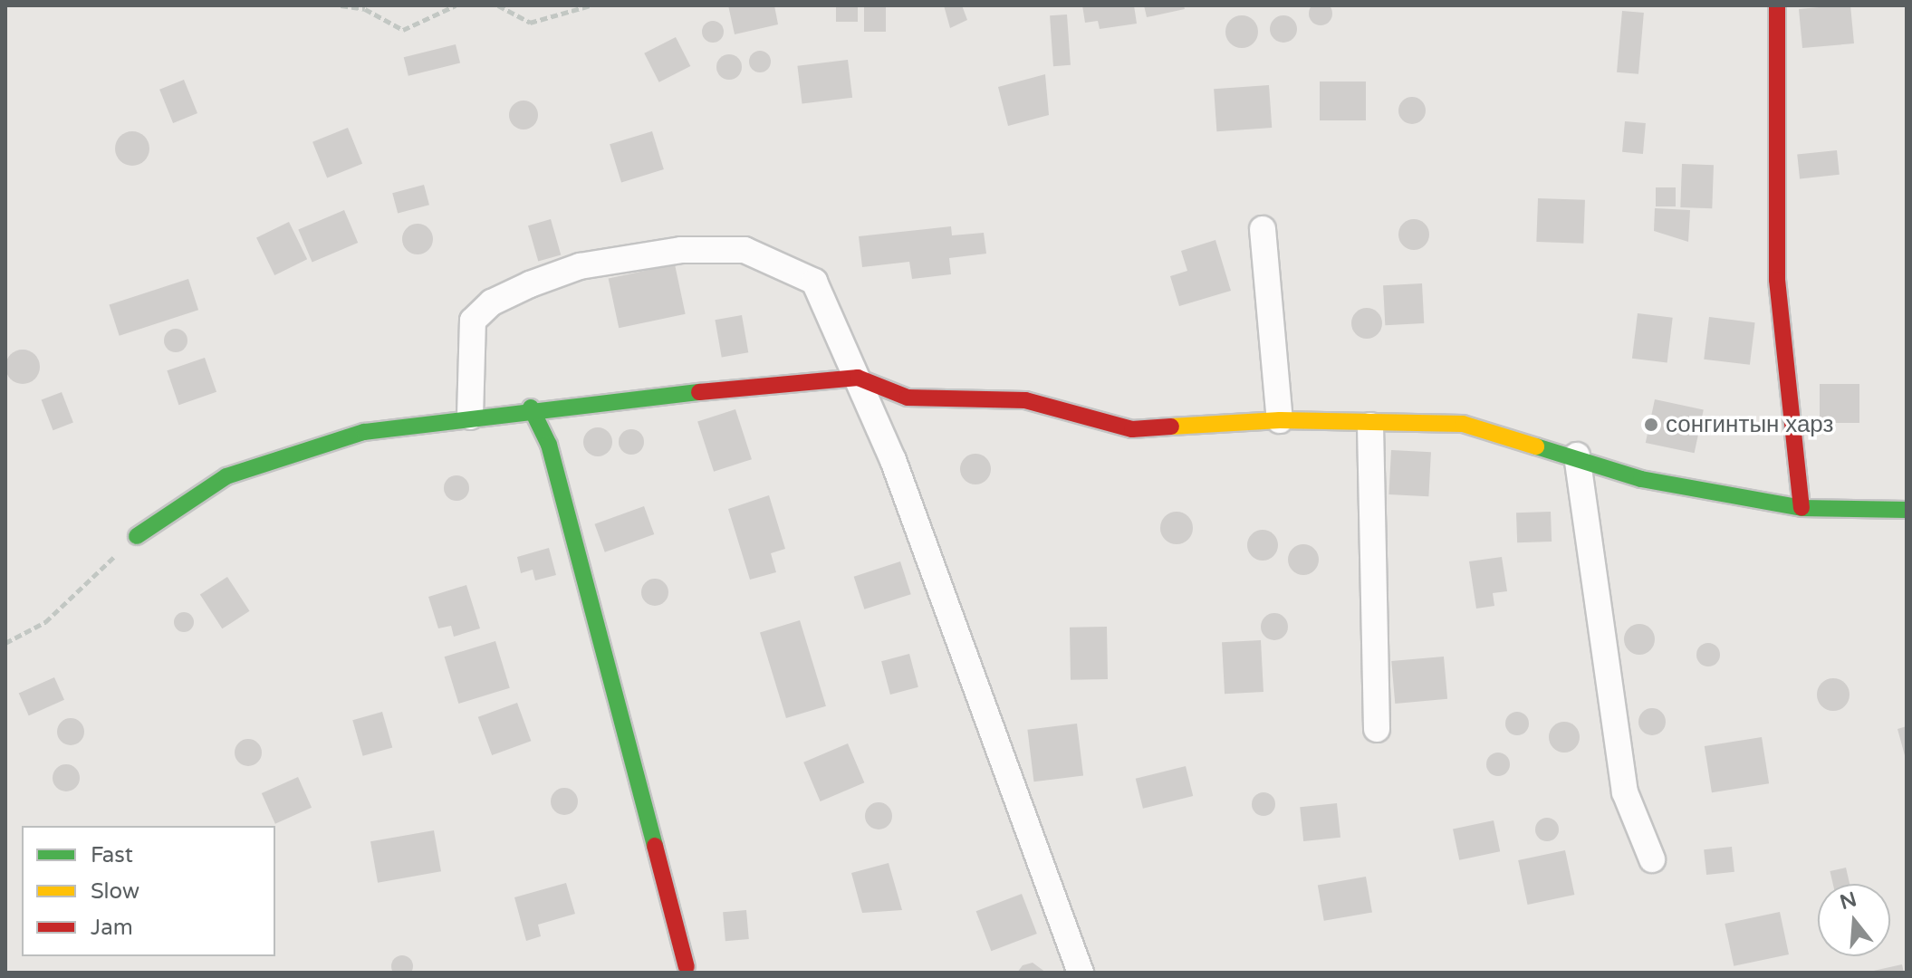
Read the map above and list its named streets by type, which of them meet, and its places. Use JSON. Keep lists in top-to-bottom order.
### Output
{
  "places": ["сонгинтын харз"],
  "legend": ["Fast", "Slow", "Jam"],
  "north": "top"
}
